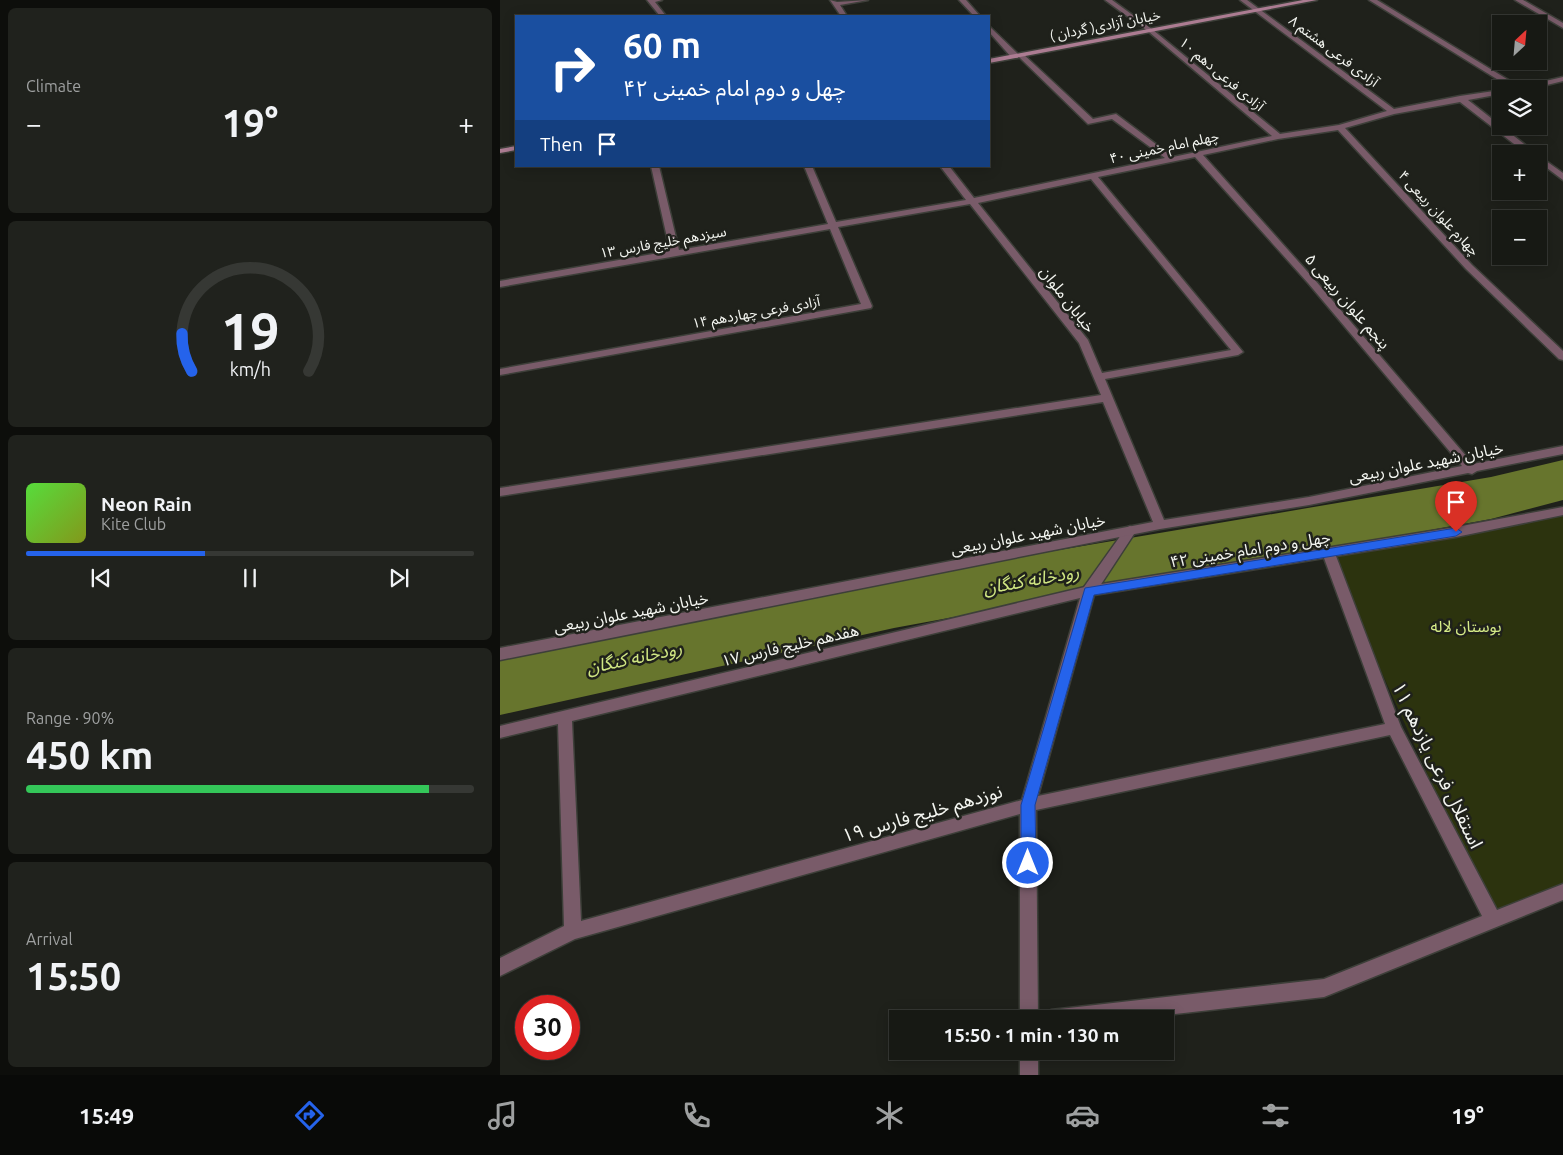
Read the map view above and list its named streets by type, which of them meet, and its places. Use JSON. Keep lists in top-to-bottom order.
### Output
{
  "streets": {
    "main road": ["خیابان آزادی( گردان )"],
    "street": [
      "آزادی فرعی هشتم ۸",
      "آزادی فرعی دهم ۱۰",
      "چهلم امام خمینی ۴۰",
      "چهارم علوان ربیعی ۴",
      "سیزدهم خلیج فارس ۱۳",
      "خیابان ملوان",
      "پنجم علوان ربیعی ۵",
      "آزادی فرعی چهاردهم ۱۴",
      "خیابان شهید علوان ربیعی",
      "چهل و دوم امام خمینی ۴۲",
      "هفدهم خلیج فارس ۱۷",
      "استقلال فرعی یازدهم ۱۱",
      "نوزدهم خلیج فارس ۱۹"
    ]
  },
  "crossings": [
    ["خیابان آزادی( گردان )", "آزادی فرعی هشتم ۸"],
    ["خیابان آزادی( گردان )", "آزادی فرعی دهم ۱۰"],
    ["آزادی فرعی هشتم ۸", "چهلم امام خمینی ۴۰"],
    ["آزادی فرعی دهم ۱۰", "چهلم امام خمینی ۴۰"],
    ["چهلم امام خمینی ۴۰", "چهارم علوان ربیعی ۴"],
    ["چهلم امام خمینی ۴۰", "سیزدهم خلیج فارس ۱۳"],
    ["چهلم امام خمینی ۴۰", "خیابان ملوان"],
    ["چهلم امام خمینی ۴۰", "پنجم علوان ربیعی ۵"],
    ["چهلم امام خمینی ۴۰", "آزادی فرعی چهاردهم ۱۴"],
    ["سیزدهم خلیج فارس ۱۳", "آزادی فرعی چهاردهم ۱۴"],
    ["خیابان ملوان", "خیابان شهید علوان ربیعی"],
    ["پنجم علوان ربیعی ۵", "خیابان شهید علوان ربیعی"],
    ["چهل و دوم امام خمینی ۴۲", "هفدهم خلیج فارس ۱۷"],
    ["چهل و دوم امام خمینی ۴۲", "استقلال فرعی یازدهم ۱۱"],
    ["استقلال فرعی یازدهم ۱۱", "نوزدهم خلیج فارس ۱۹"]
  ],
  "water": ["رودخانه کنگان"],
  "parks": ["بوستان لاله"],
  "north": "top right",
  "page": {
    "tile": [
      "Climate",
      ["Range · 90%", "450 km"],
      ["Arrival", "15:50"]
    ],
    "map_buttons": ["+", "−"],
    "turn": ["60 m", "چهل و دوم امام خمینی ۴۲"],
    "heat": ["−", "19°", "+"],
    "then": "Then",
    "song": ["Neon Rain", "Kite Club"],
    "limit": "30",
    "trip": "15:50 · 1 min · 130 m",
    "tabs": ["15:49", "19°"],
    "gauge": ["19", "km/h"]
  }
}
